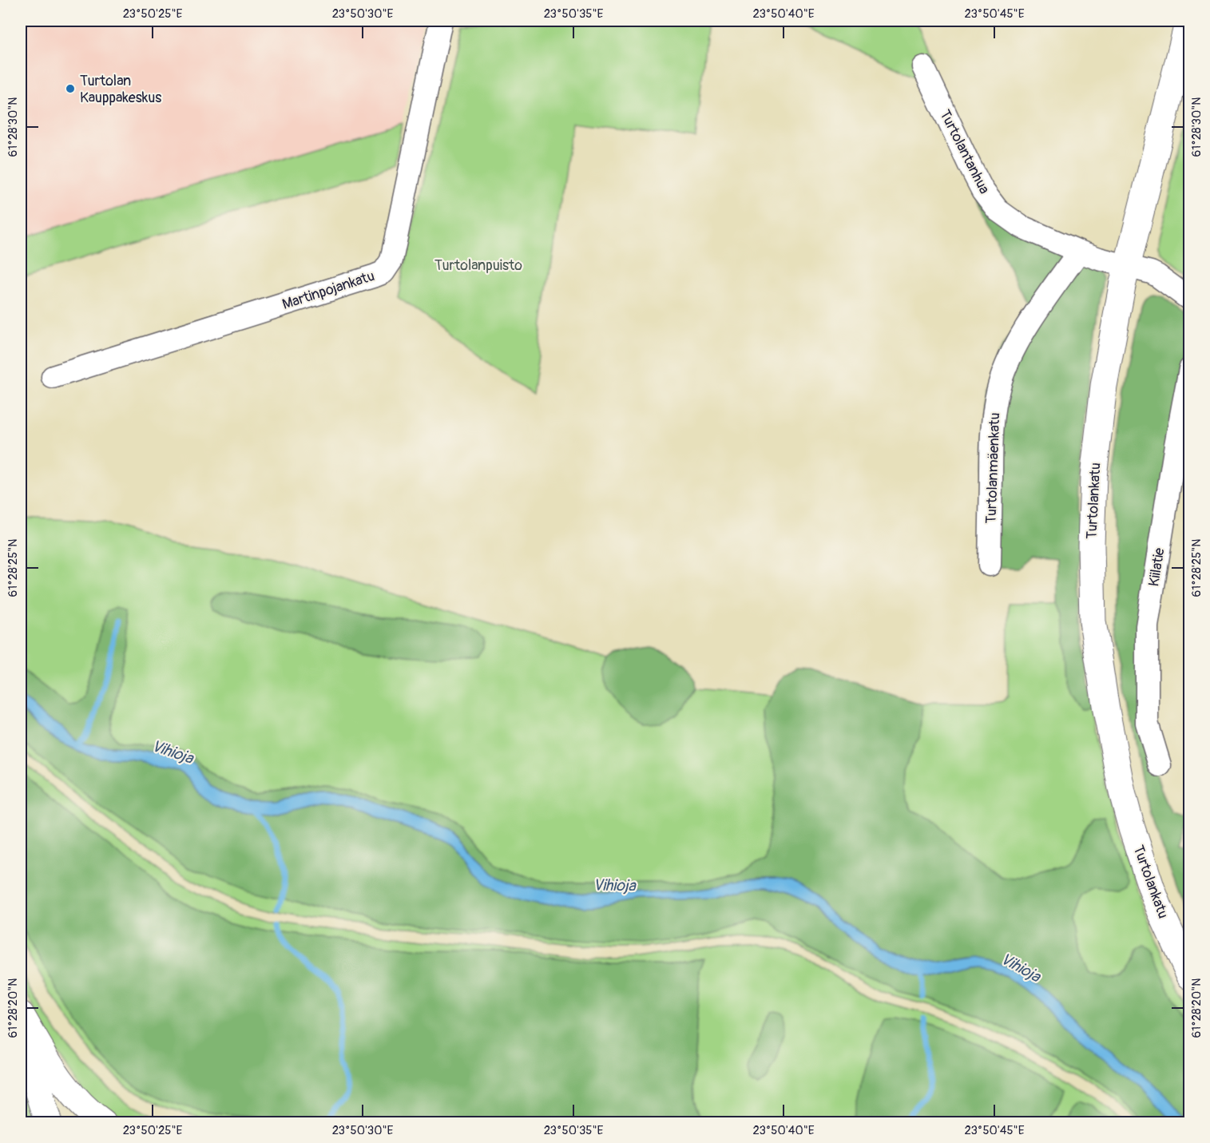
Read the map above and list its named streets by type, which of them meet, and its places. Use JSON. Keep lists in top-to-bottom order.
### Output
{
  "streets": {
    "main road": ["Turtolankatu"],
    "street": [
      "Turtolantanhua",
      "Martinpojankatu",
      "Turtolanmäenkatu",
      "Kiilatie"
    ]
  },
  "crossings": [
    ["Turtolantanhua", "Turtolanmäenkatu"],
    ["Turtolantanhua", "Turtolankatu"]
  ],
  "water": ["Vihioja"],
  "parks": ["Turtolanpuisto"],
  "places": ["Turtolan Kauppakeskus"],
  "coordinates": [
    "23°50'25\"E",
    "23°50'30\"E",
    "23°50'35\"E",
    "23°50'40\"E",
    "23°50'45\"E",
    "61°28'30\"N",
    "61°28'25\"N",
    "61°28'20\"N"
  ]
}
